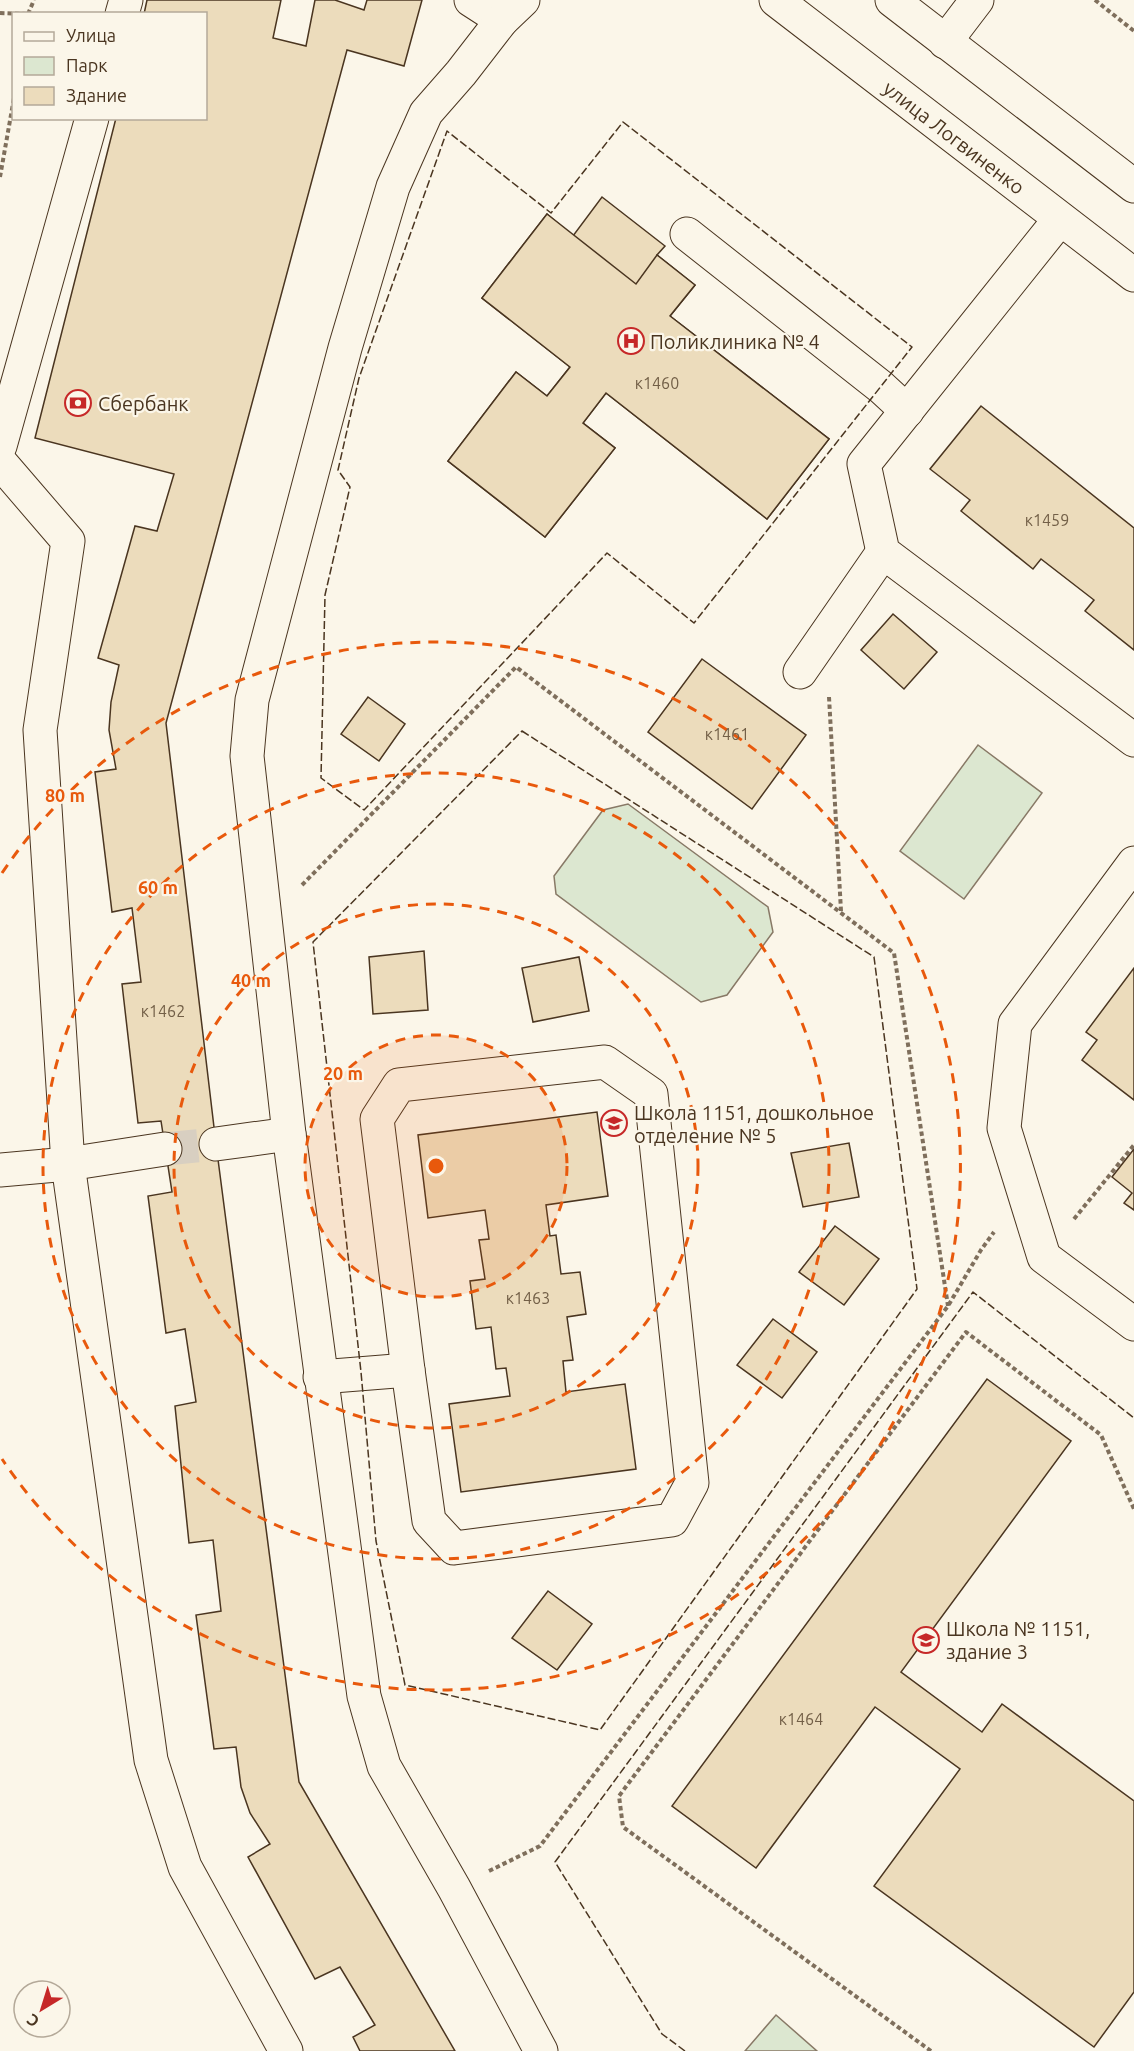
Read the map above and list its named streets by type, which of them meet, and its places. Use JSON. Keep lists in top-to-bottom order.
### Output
{
  "streets": {
    "main road": ["улица Логвиненко"]
  },
  "places": {
    "hospital": ["Поликлиника № 4"],
    "bank": ["Сбербанк"],
    "school or university": ["Школа 1151, дошкольное отделение № 5", "Школа № 1151, здание 3"]
  },
  "house_numbers": [
    "к1460",
    "к1459",
    "к1461",
    "к1462",
    "к1463",
    "к1464"
  ],
  "legend": ["Улица", "Парк", "Здание"],
  "north": "bottom left",
  "rings": [
    "80 m",
    "60 m",
    "40 m",
    "20 m"
  ]
}
